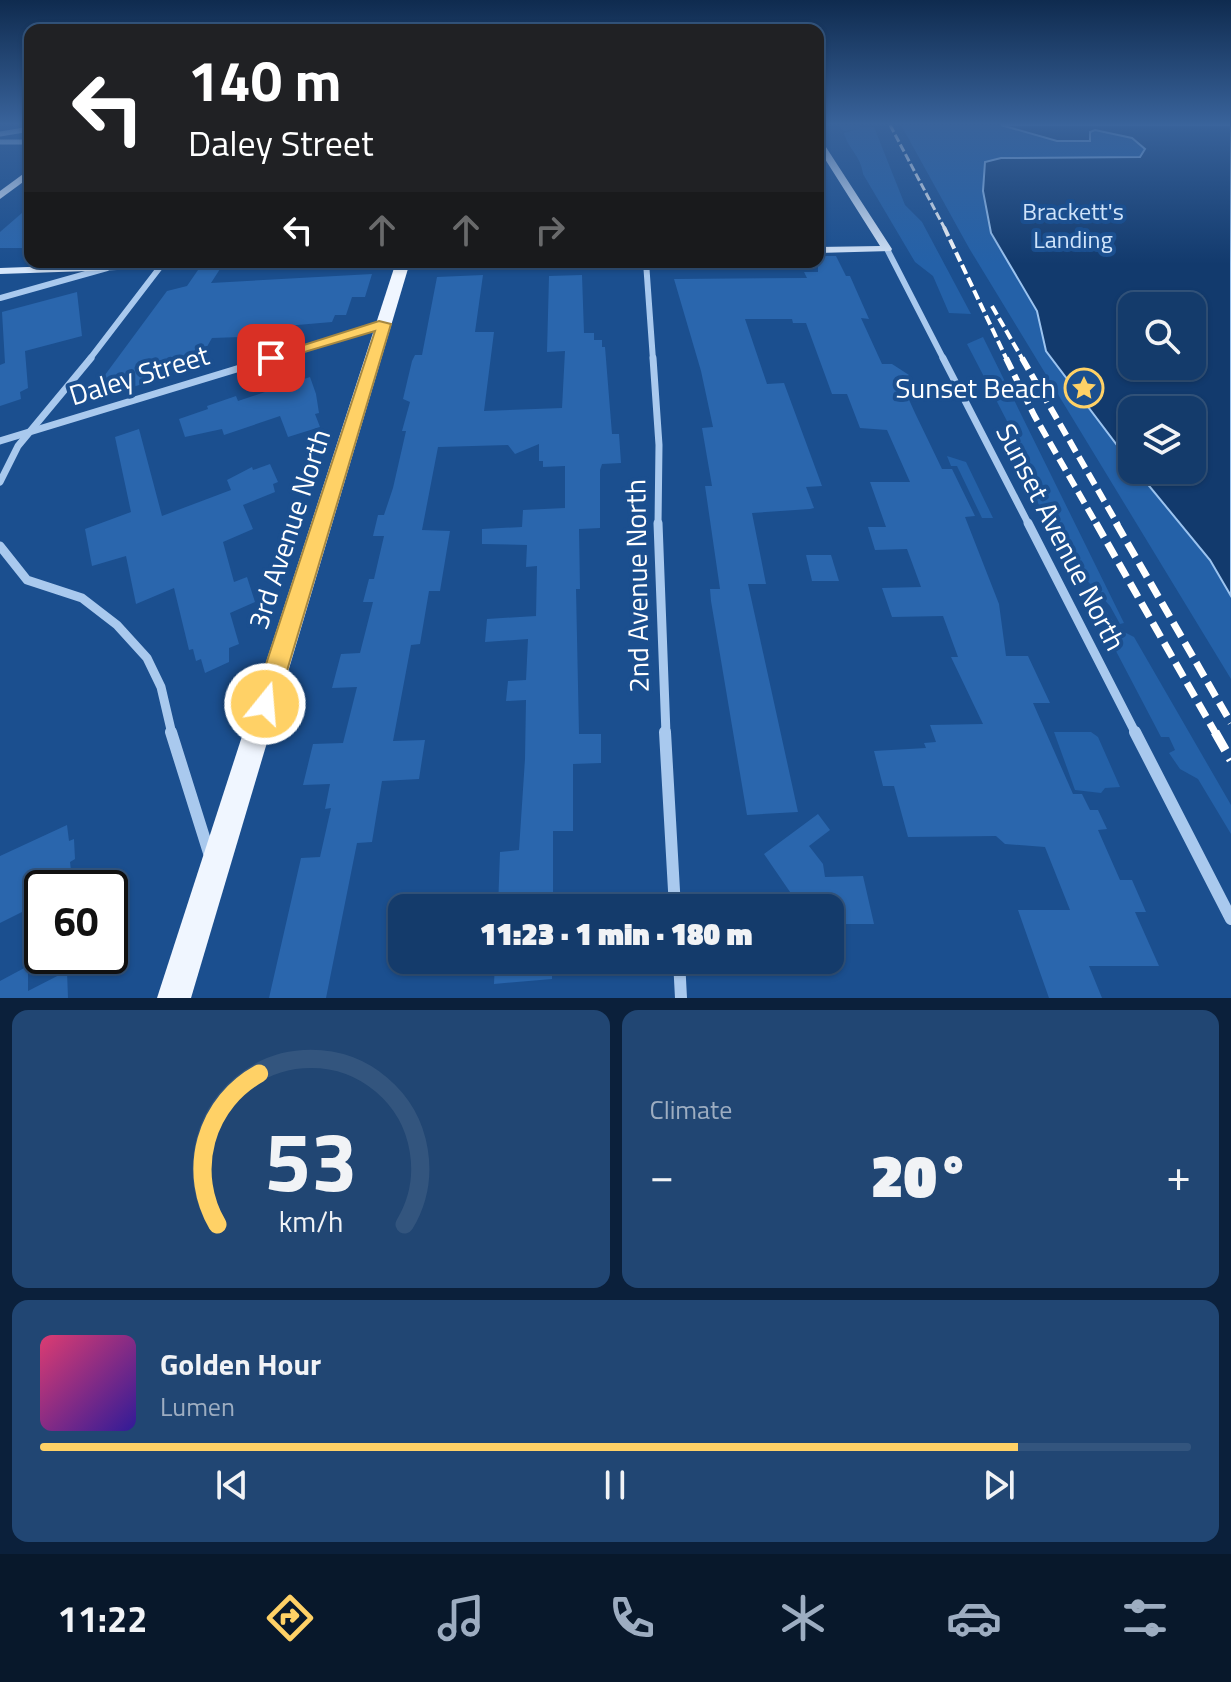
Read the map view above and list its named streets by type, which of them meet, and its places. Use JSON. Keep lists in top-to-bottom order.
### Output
{
  "streets": {
    "main road": ["3rd Avenue North"],
    "street": ["Daley Street", "Sunset Avenue North", "2nd Avenue North"]
  },
  "crossings": [
    ["Daley Street", "3rd Avenue North"]
  ],
  "parks": ["Brackett's Landing"],
  "places": {
    "place": ["Sunset Beach"]
  },
  "page": {
    "turn": ["140 m", "Daley Street"],
    "limit": "60",
    "trip": "11:23 · 1 min · 180 m",
    "tile": "Climate",
    "heat": ["−", "20°", "+"],
    "song": ["Golden Hour", "Lumen"],
    "tabs": "11:22",
    "gauge": ["53", "km/h"]
  }
}
